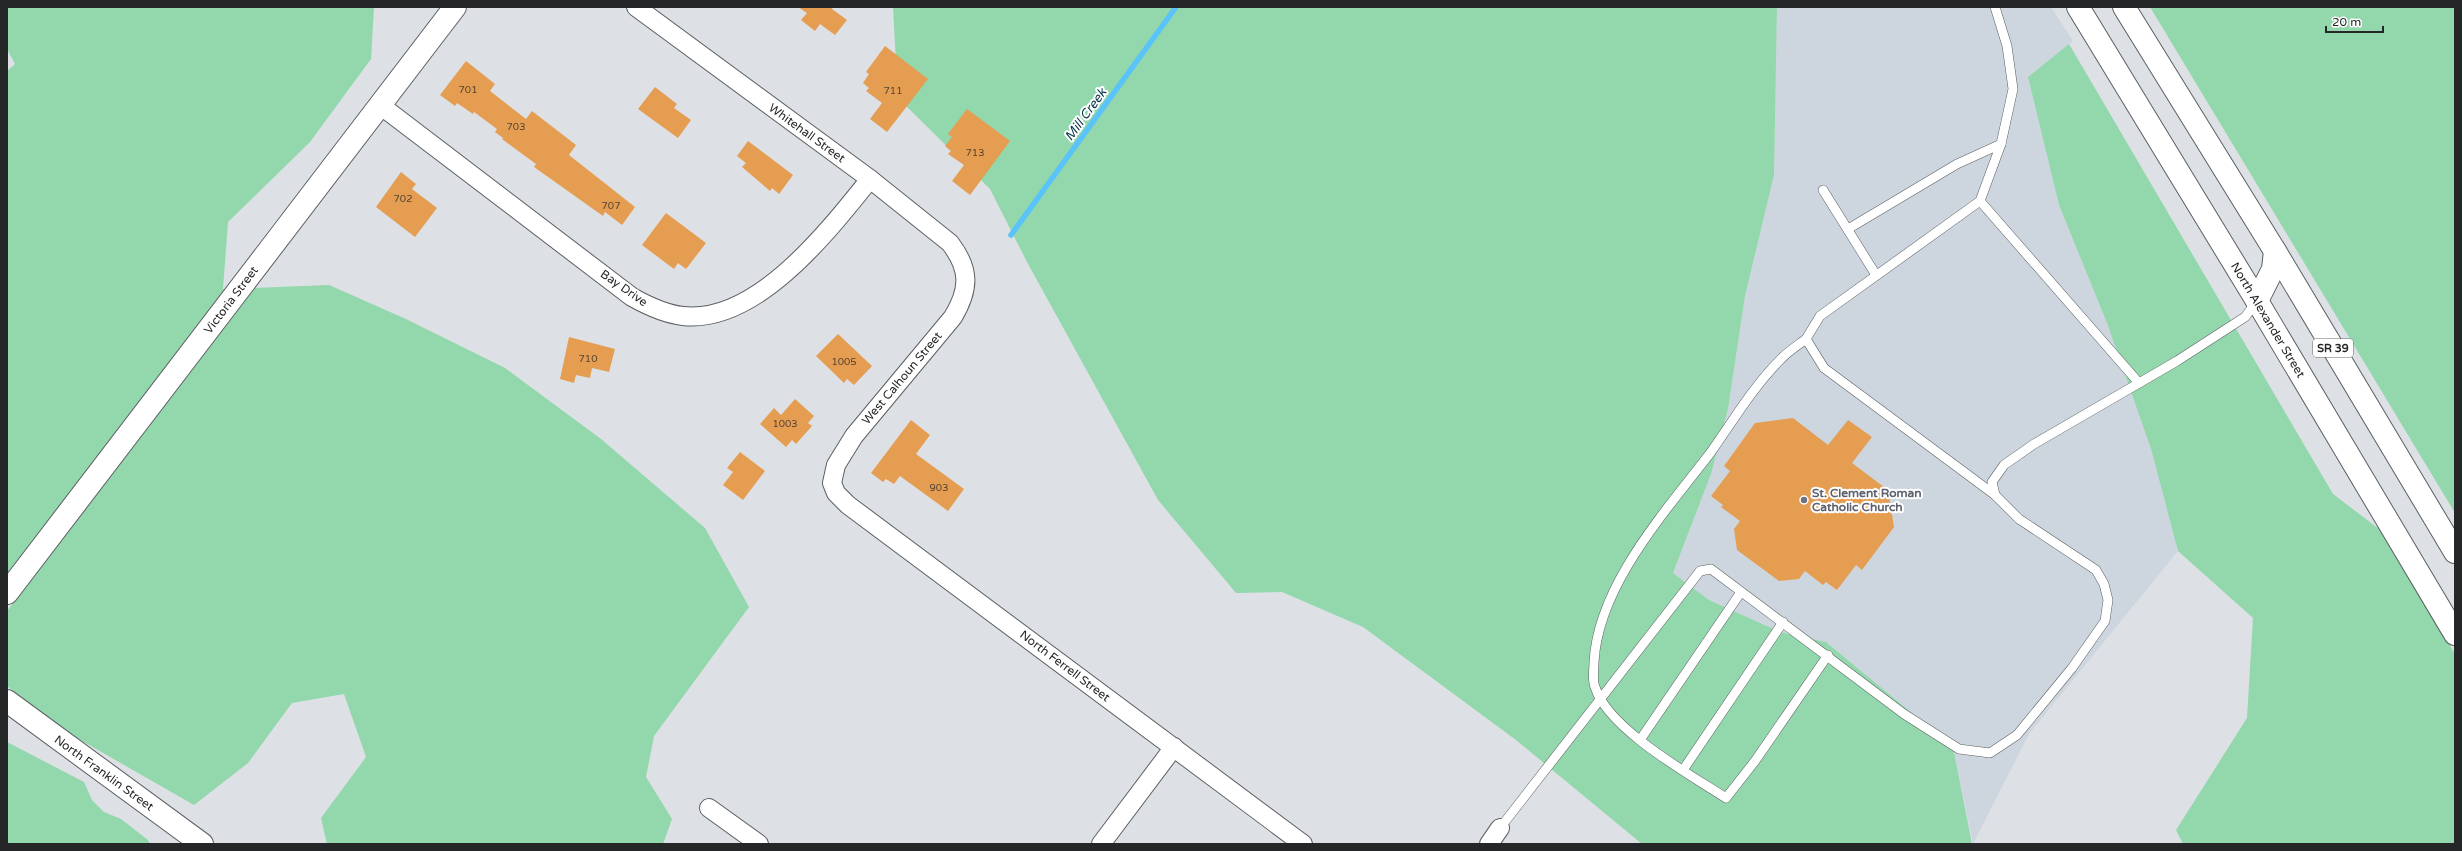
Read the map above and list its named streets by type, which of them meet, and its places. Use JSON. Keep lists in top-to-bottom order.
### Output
{
  "streets": {
    "main road": [
      "Victoria Street",
      "North Alexander Street",
      "SR 39",
      "North Franklin Street"
    ],
    "street": [
      "Whitehall Street",
      "Bay Drive",
      "West Calhoun Street",
      "North Ferrell Street"
    ]
  },
  "crossings": [
    ["Whitehall Street", "Bay Drive"],
    ["Whitehall Street", "West Calhoun Street"],
    ["Bay Drive", "Victoria Street"],
    ["West Calhoun Street", "North Ferrell Street"]
  ],
  "water": ["Mill Creek"],
  "places": ["St. Clement Roman Catholic Church"],
  "house_numbers": [
    "701",
    "711",
    "703",
    "713",
    "702",
    "707",
    "710",
    "1005",
    "1003",
    "903"
  ],
  "scale_bar": "20 m"
}
